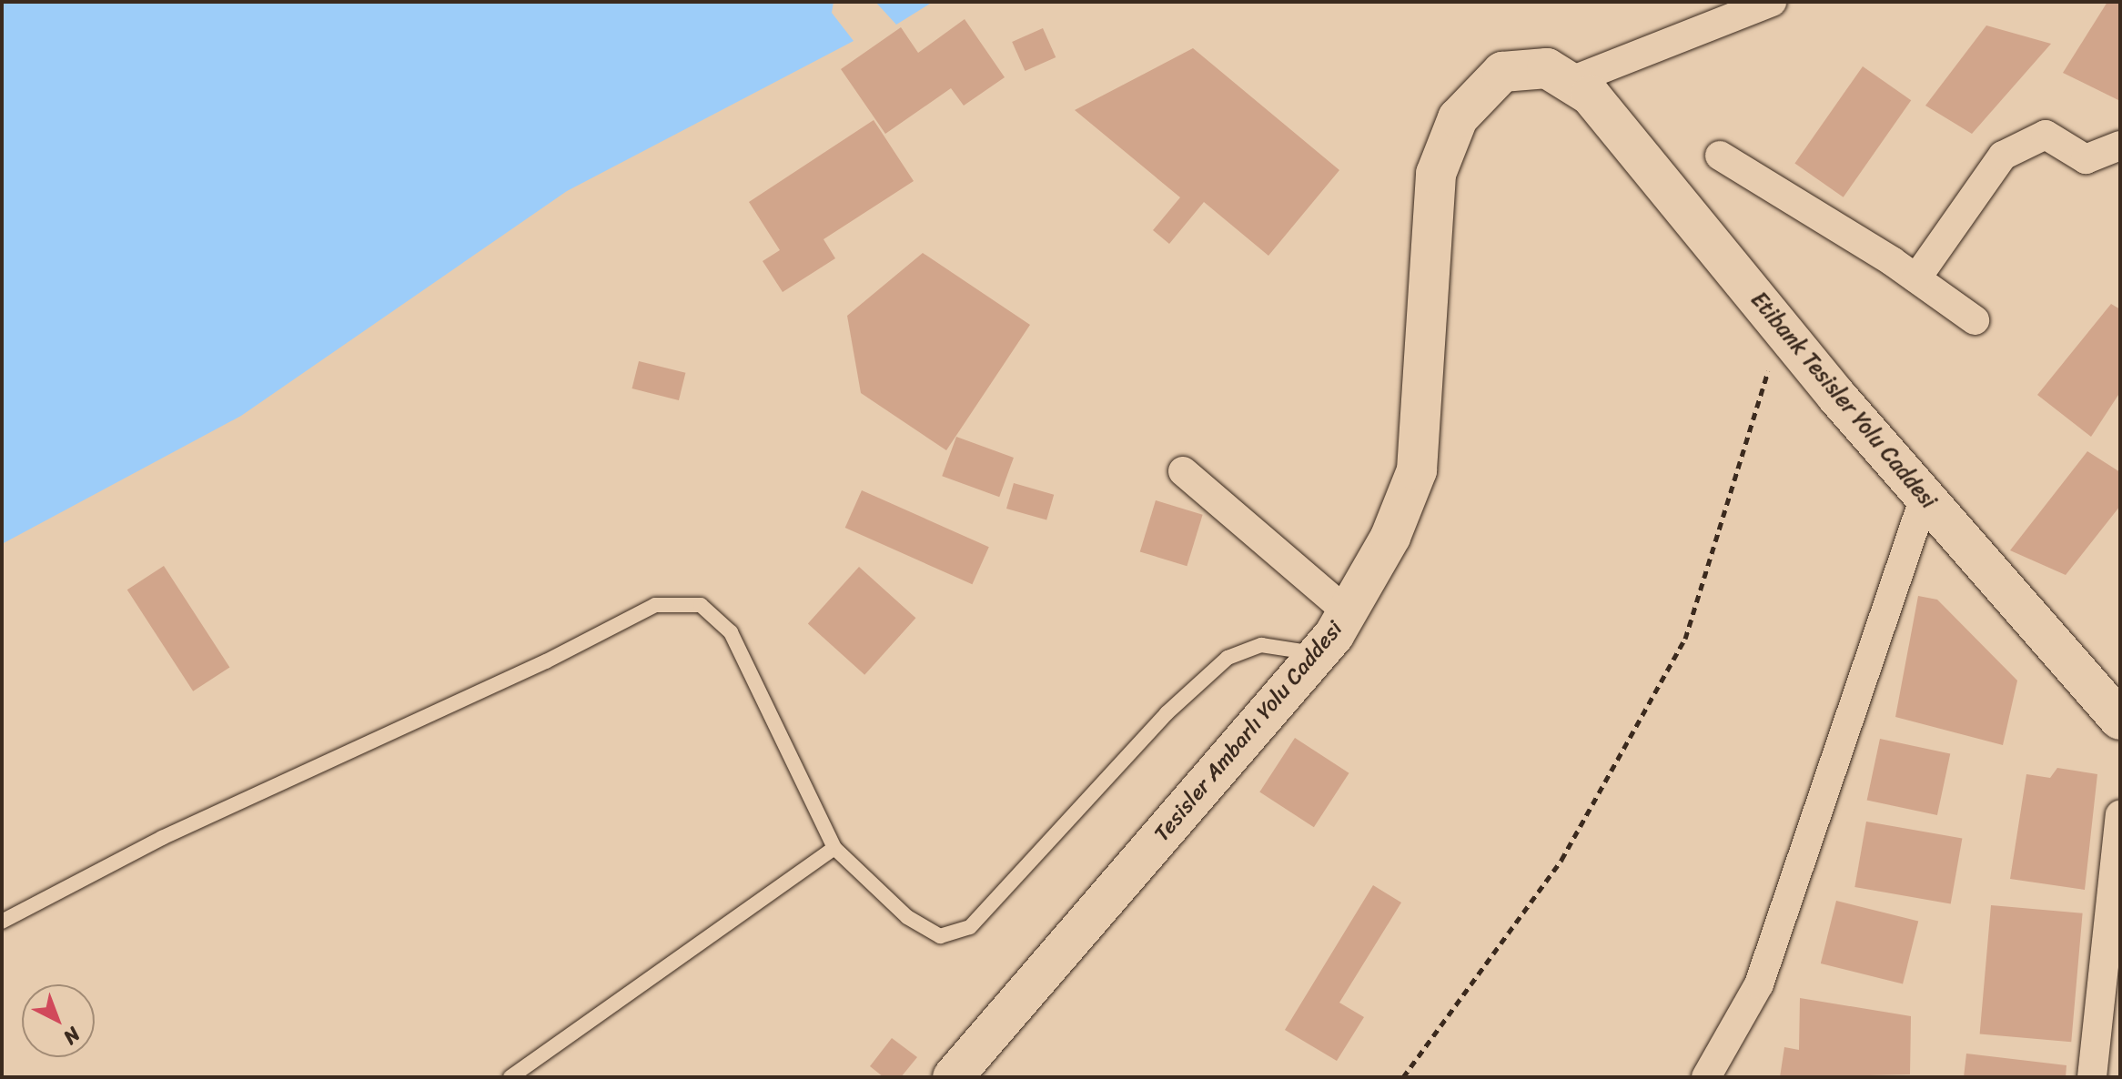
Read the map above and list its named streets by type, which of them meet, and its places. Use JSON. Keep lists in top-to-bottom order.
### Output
{
  "streets": {
    "street": ["Etibank Tesisler Yolu Caddesi", "Tesisler Ambarlı Yolu Caddesi"]
  },
  "crossings": [
    ["Etibank Tesisler Yolu Caddesi", "Tesisler Ambarlı Yolu Caddesi"]
  ],
  "north": "bottom right"
}
